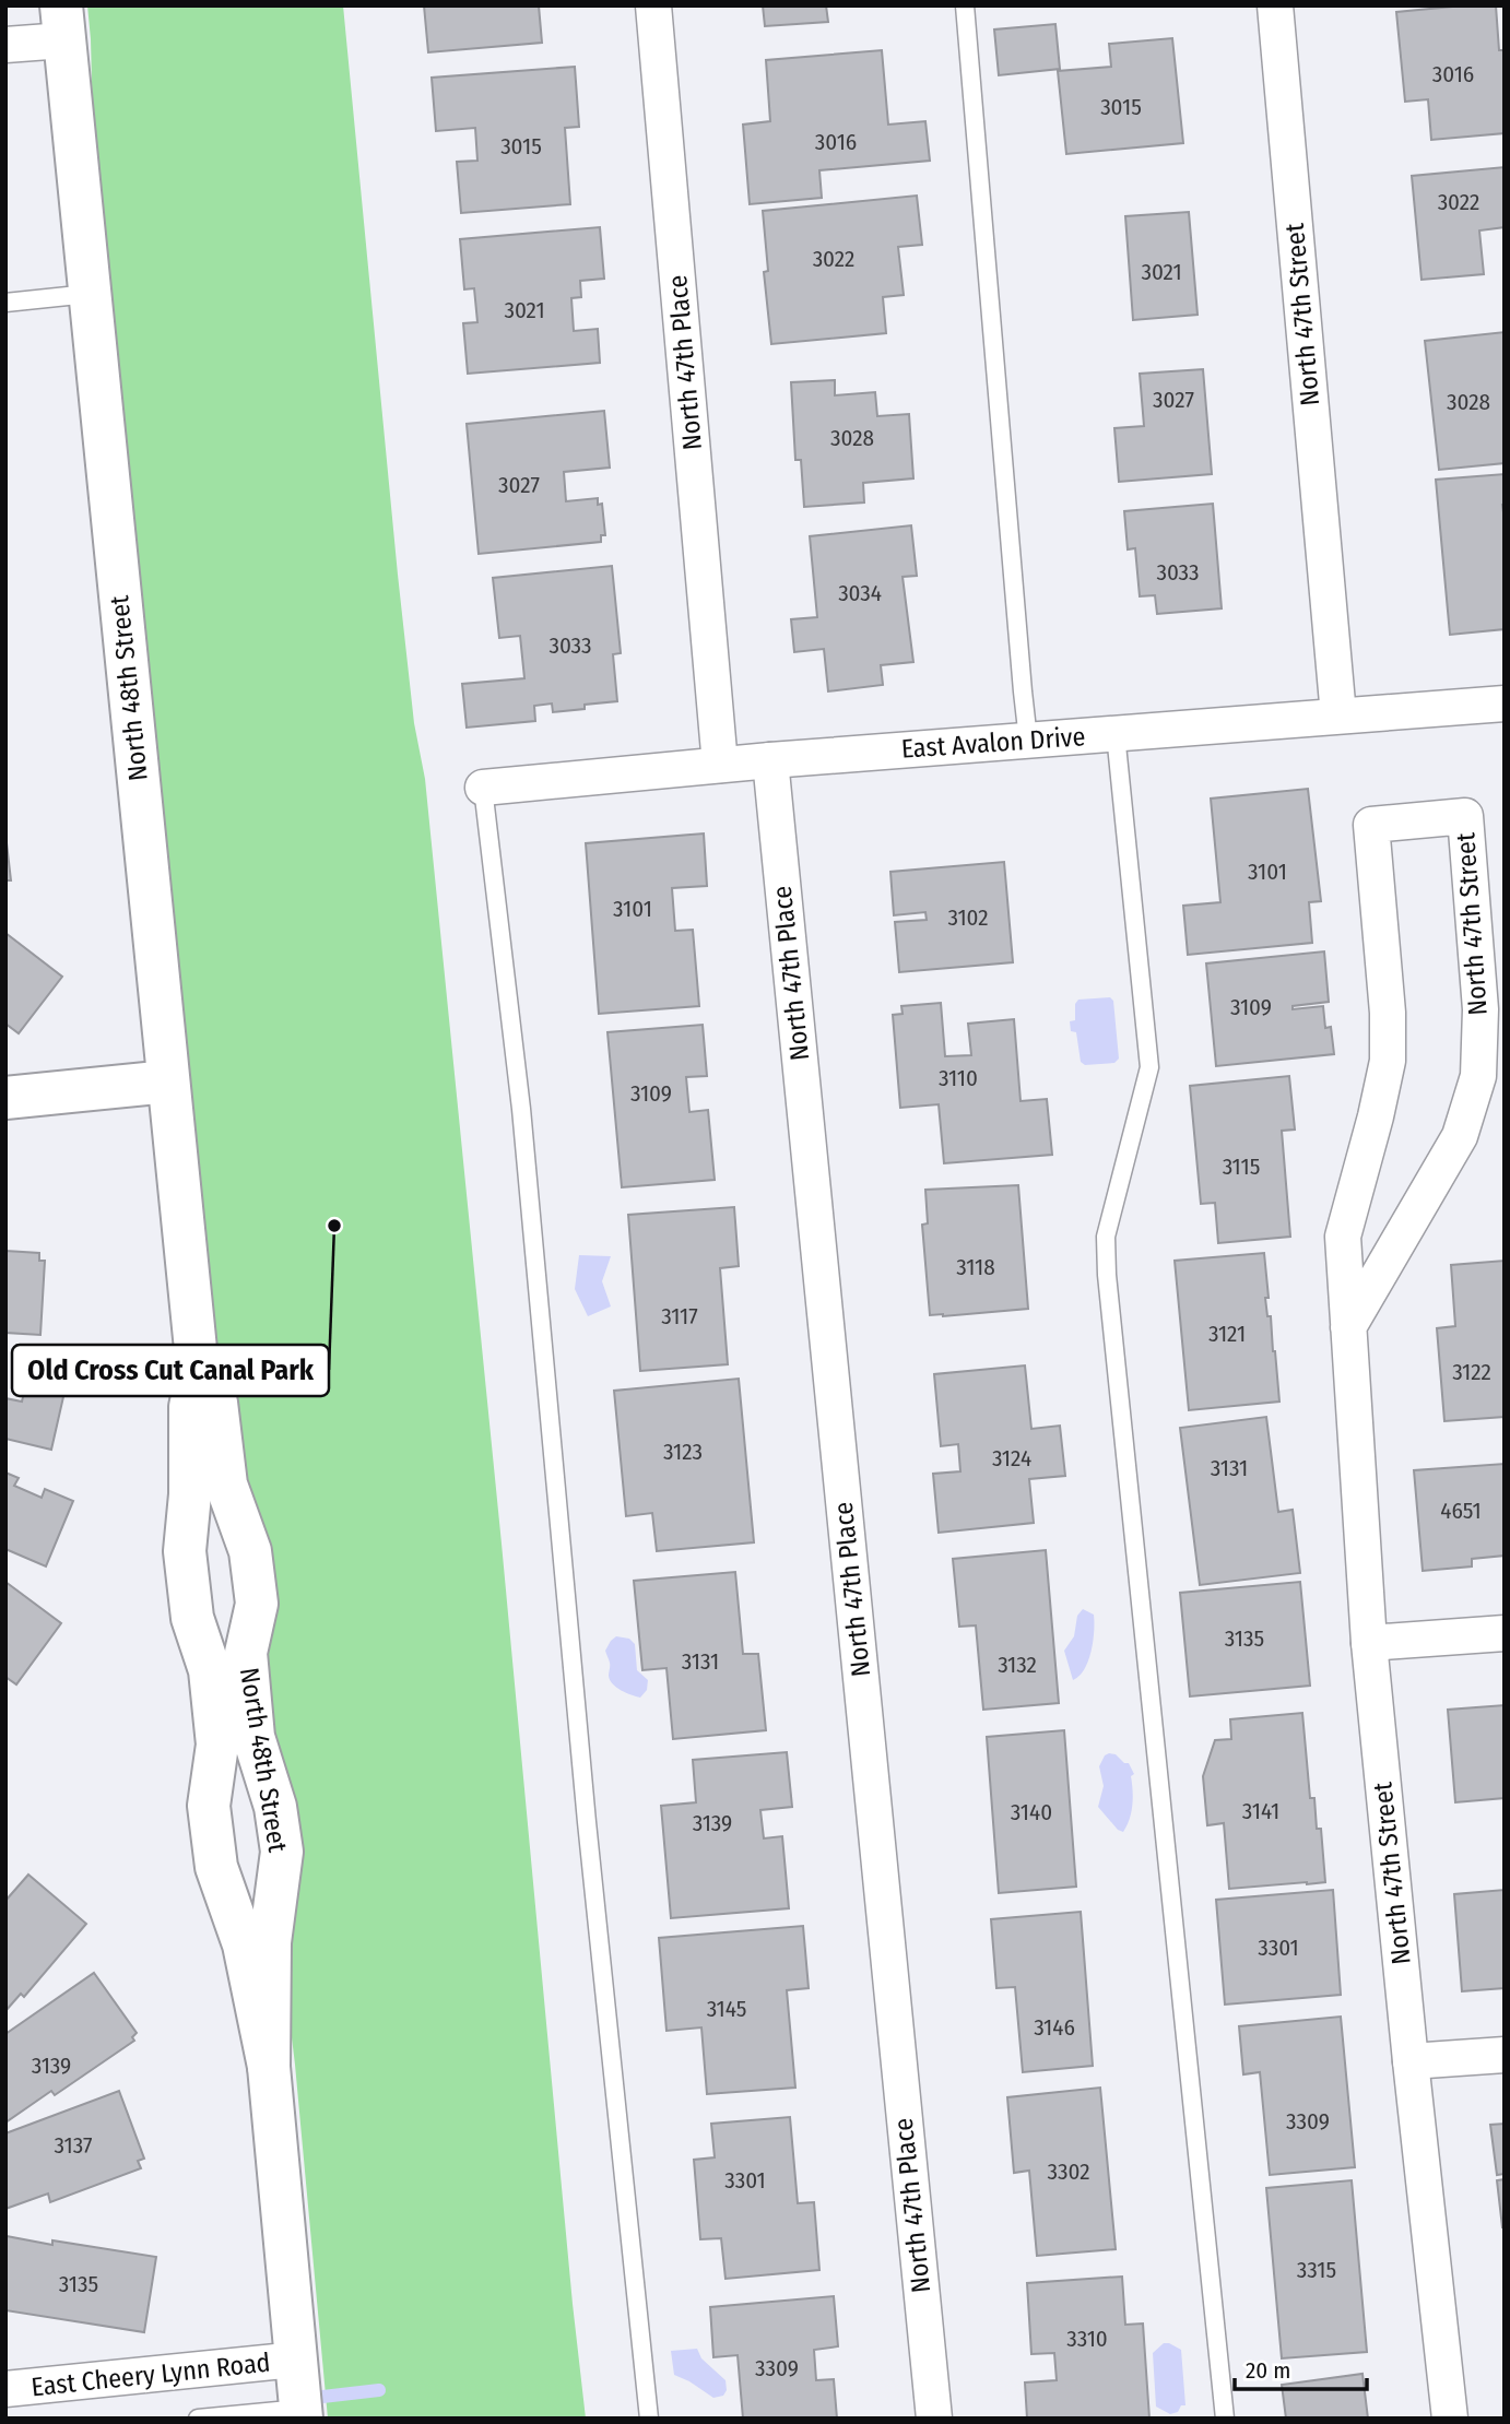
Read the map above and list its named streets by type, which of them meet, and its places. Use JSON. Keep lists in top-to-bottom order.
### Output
{
  "streets": {
    "street": [
      "North 47th Street",
      "North 47th Place",
      "North 48th Street",
      "East Avalon Drive",
      "East Cheery Lynn Road"
    ]
  },
  "crossings": [
    ["North 47th Street", "East Avalon Drive"],
    ["North 47th Place", "East Avalon Drive"],
    ["North 48th Street", "East Cheery Lynn Road"]
  ],
  "places": ["Old Cross Cut Canal Park"],
  "house_numbers": [
    "3016",
    "3015",
    "3016",
    "3015",
    "3022",
    "3022",
    "3021",
    "3021",
    "3027",
    "3028",
    "3028",
    "3027",
    "3033",
    "3034",
    "3033",
    "3101",
    "3101",
    "3102",
    "3109",
    "3110",
    "3109",
    "3115",
    "3118",
    "3117",
    "3121",
    "3122",
    "3123",
    "3124",
    "3131",
    "4651",
    "3135",
    "3131",
    "3132",
    "3141",
    "3140",
    "3139",
    "3301",
    "3145",
    "3146",
    "3139",
    "3309",
    "3137",
    "3302",
    "3301",
    "3315",
    "3135",
    "3310",
    "3309"
  ],
  "scale_bar": "20 m"
}
